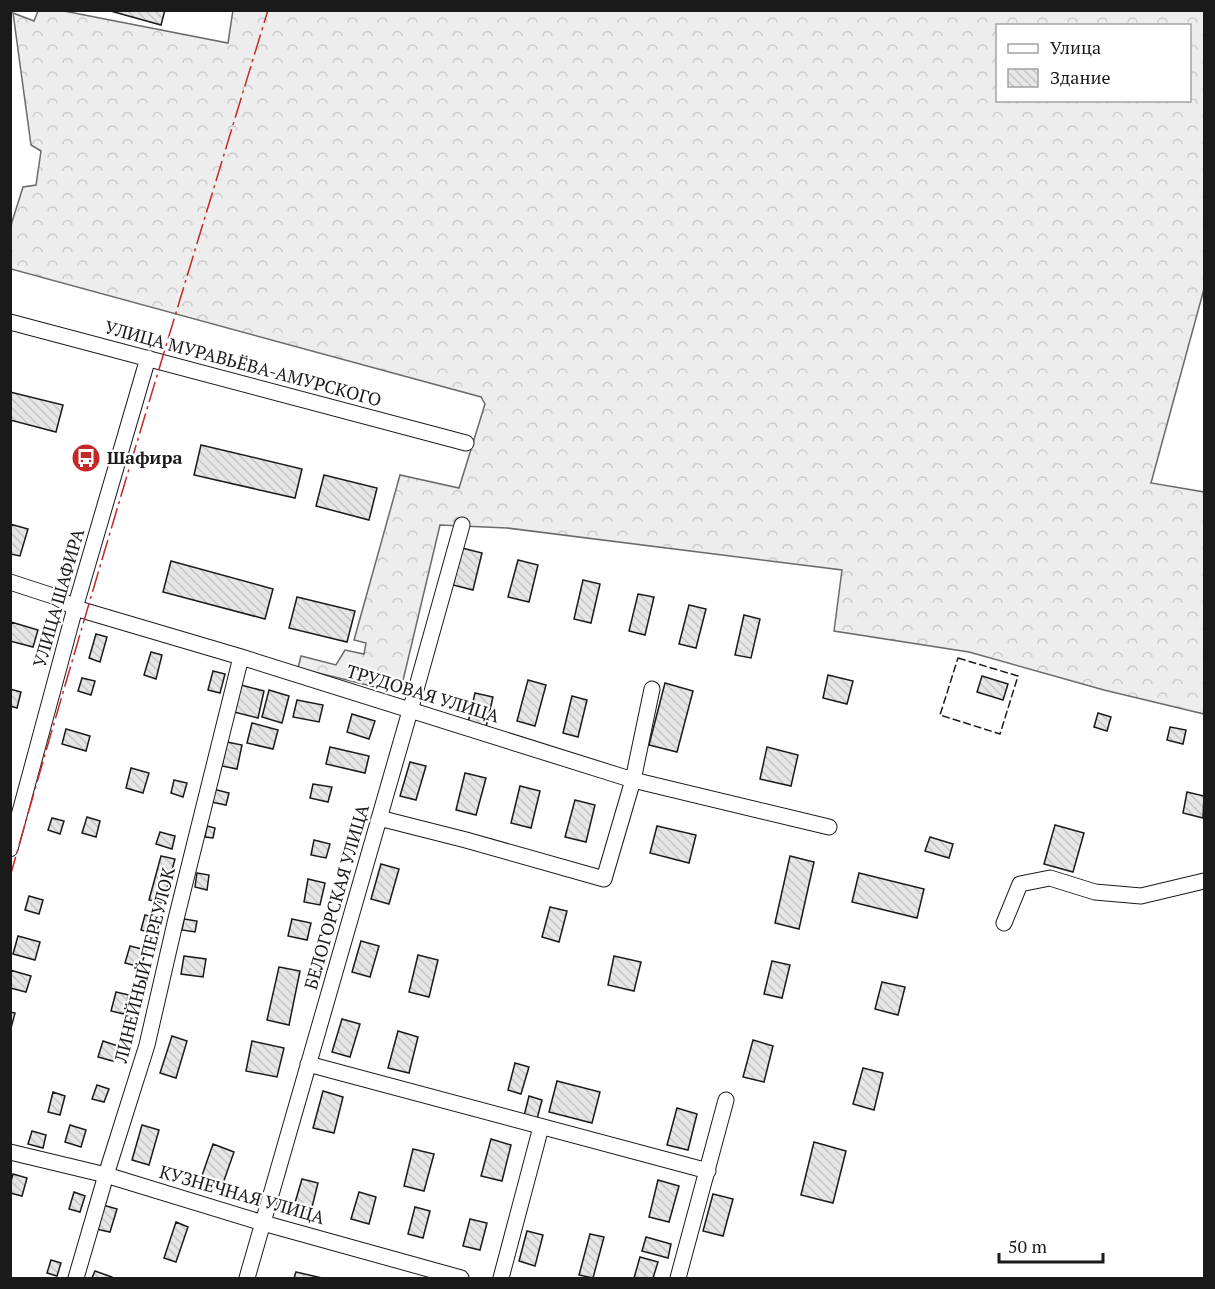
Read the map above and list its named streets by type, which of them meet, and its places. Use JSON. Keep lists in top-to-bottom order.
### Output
{
  "streets": {
    "street": [
      "УЛИЦА МУРАВЬЁВА-АМУРСКОГО",
      "УЛИЦА ШАФИРА",
      "ТРУДОВАЯ УЛИЦА",
      "БЕЛОГОРСКАЯ УЛИЦА",
      "ЛИНЕЙНЫЙ ПЕРЕУЛОК",
      "КУЗНЕЧНАЯ УЛИЦА"
    ]
  },
  "crossings": [
    ["УЛИЦА МУРАВЬЁВА-АМУРСКОГО", "УЛИЦА ШАФИРА"],
    ["УЛИЦА ШАФИРА", "ТРУДОВАЯ УЛИЦА"],
    ["ТРУДОВАЯ УЛИЦА", "БЕЛОГОРСКАЯ УЛИЦА"],
    ["ТРУДОВАЯ УЛИЦА", "ЛИНЕЙНЫЙ ПЕРЕУЛОК"],
    ["БЕЛОГОРСКАЯ УЛИЦА", "КУЗНЕЧНАЯ УЛИЦА"],
    ["ЛИНЕЙНЫЙ ПЕРЕУЛОК", "КУЗНЕЧНАЯ УЛИЦА"]
  ],
  "places": {
    "bus stop": ["Шафира"]
  },
  "legend": ["Улица", "Здание"],
  "scale_bar": "50 m"
}
